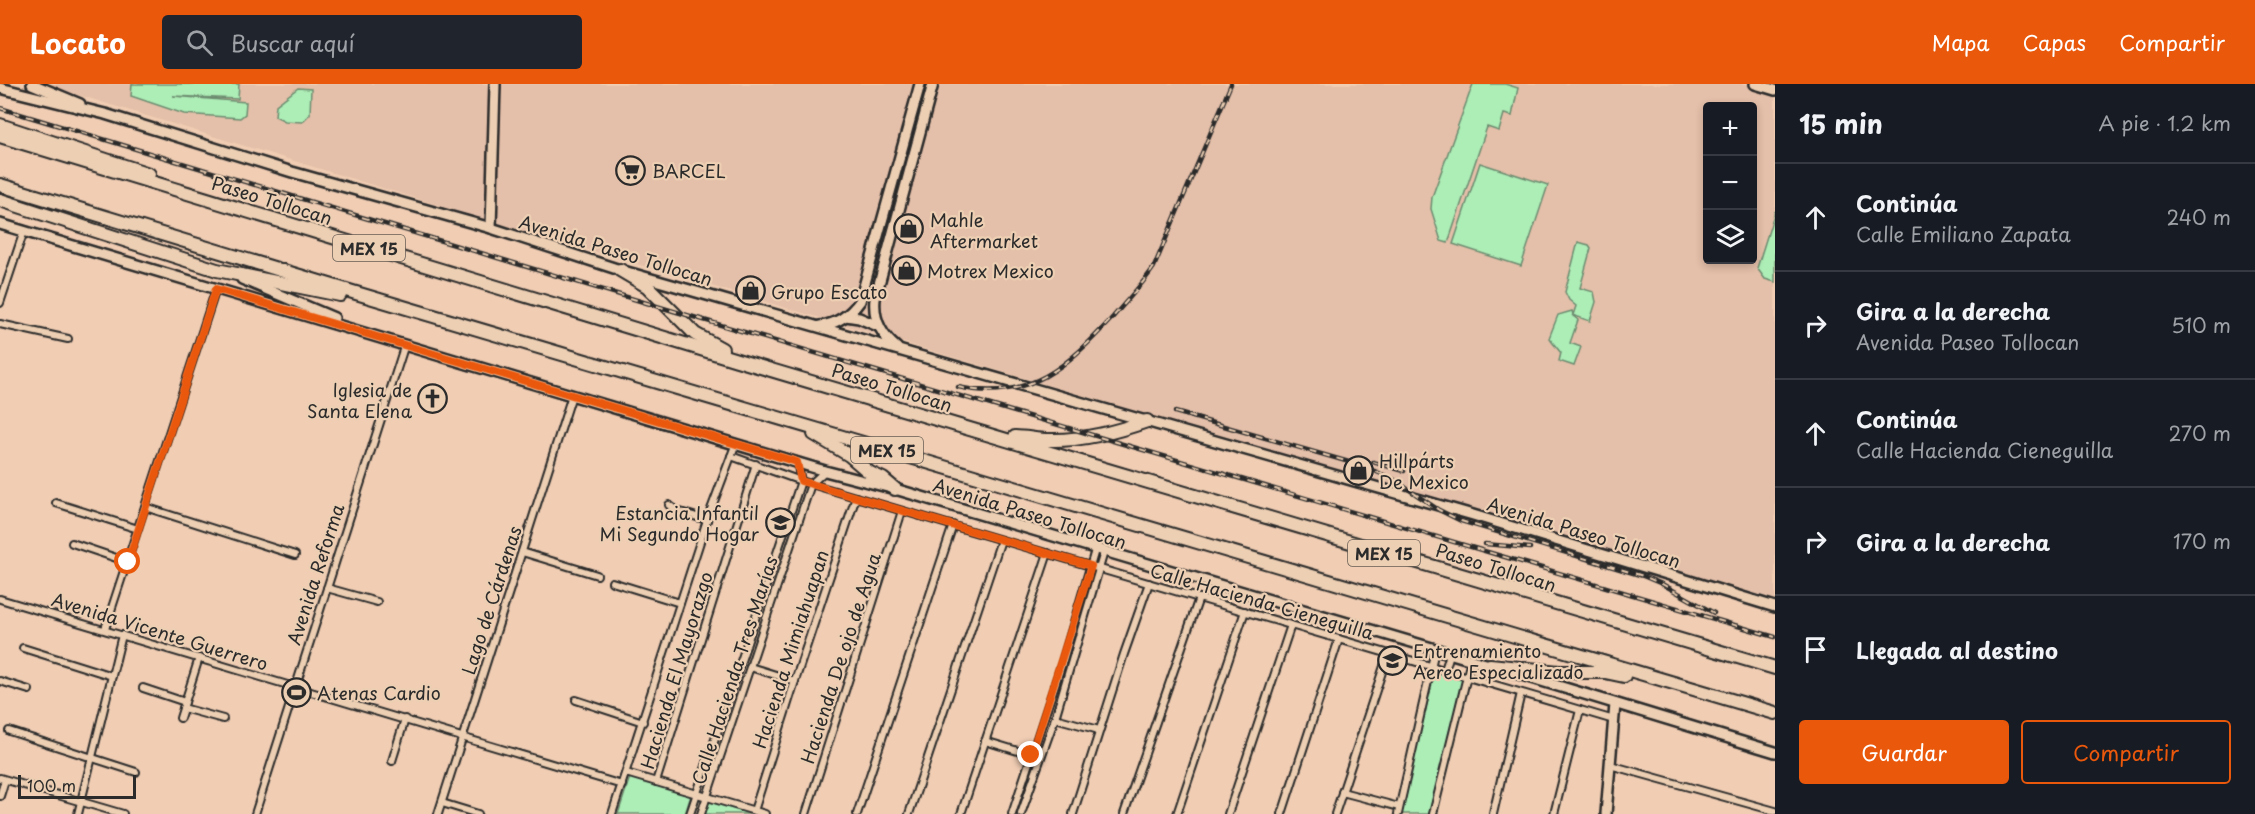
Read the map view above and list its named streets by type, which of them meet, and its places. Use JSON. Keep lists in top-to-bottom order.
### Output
{
  "streets": {
    "highway": ["Paseo Tollocan", "MEX 15"],
    "main road": ["Avenida Paseo Tollocan"],
    "street": [
      "Avenida Reforma",
      "Lago de Cárdenas",
      "Calle Hacienda Cieneguilla",
      "Avenida Vicente Guerrero",
      "Hacienda Mimiahuapan",
      "Hacienda De ojo de Agua",
      "Hacienda El Mayorazgo",
      "Calle Hacienda Tres Marías"
    ]
  },
  "crossings": [
    ["Avenida Paseo Tollocan", "Avenida Reforma"],
    ["Avenida Paseo Tollocan", "Lago de Cárdenas"],
    ["Avenida Paseo Tollocan", "Calle Hacienda Tres Marías"],
    ["Avenida Reforma", "Avenida Vicente Guerrero"],
    ["Lago de Cárdenas", "Avenida Vicente Guerrero"],
    ["Calle Hacienda Cieneguilla", "Hacienda Mimiahuapan"],
    ["Calle Hacienda Cieneguilla", "Hacienda De ojo de Agua"],
    ["Calle Hacienda Cieneguilla", "Hacienda El Mayorazgo"],
    ["Calle Hacienda Cieneguilla", "Calle Hacienda Tres Marías"]
  ],
  "places": {
    "supermarket": ["BARCEL"],
    "shop": [
      "Mahle Aftermarket",
      "Motrex Mexico",
      "Grupo Escato",
      "Hillpárts De Mexico"
    ],
    "church": ["Iglesia de Santa Elena"],
    "school or university": ["Estancia Infantil Mi Segundo Hogar", "Entrenamiento Aereo Especializado"],
    "sports": ["Atenas Cardio"]
  },
  "scale_bar": "100 m",
  "page": {
    "header": "Locato",
    "search": "Buscar aquí",
    "nav": ["Mapa", "Capas", "Compartir"],
    "heading": ["15 min", "A pie · 1.2 km"],
    "map_buttons": ["+", "−"],
    "list": [
      ["Continúa", "Calle Emiliano Zapata", "240 m"],
      ["Gira a la derecha", "Avenida Paseo Tollocan", "510 m"],
      ["Continúa", "Calle Hacienda Cieneguilla", "270 m"],
      ["Gira a la derecha", "170 m"],
      "Llegada al destino"
    ],
    "buttons": ["Guardar", "Compartir"],
    "scale": "100 m"
  }
}
